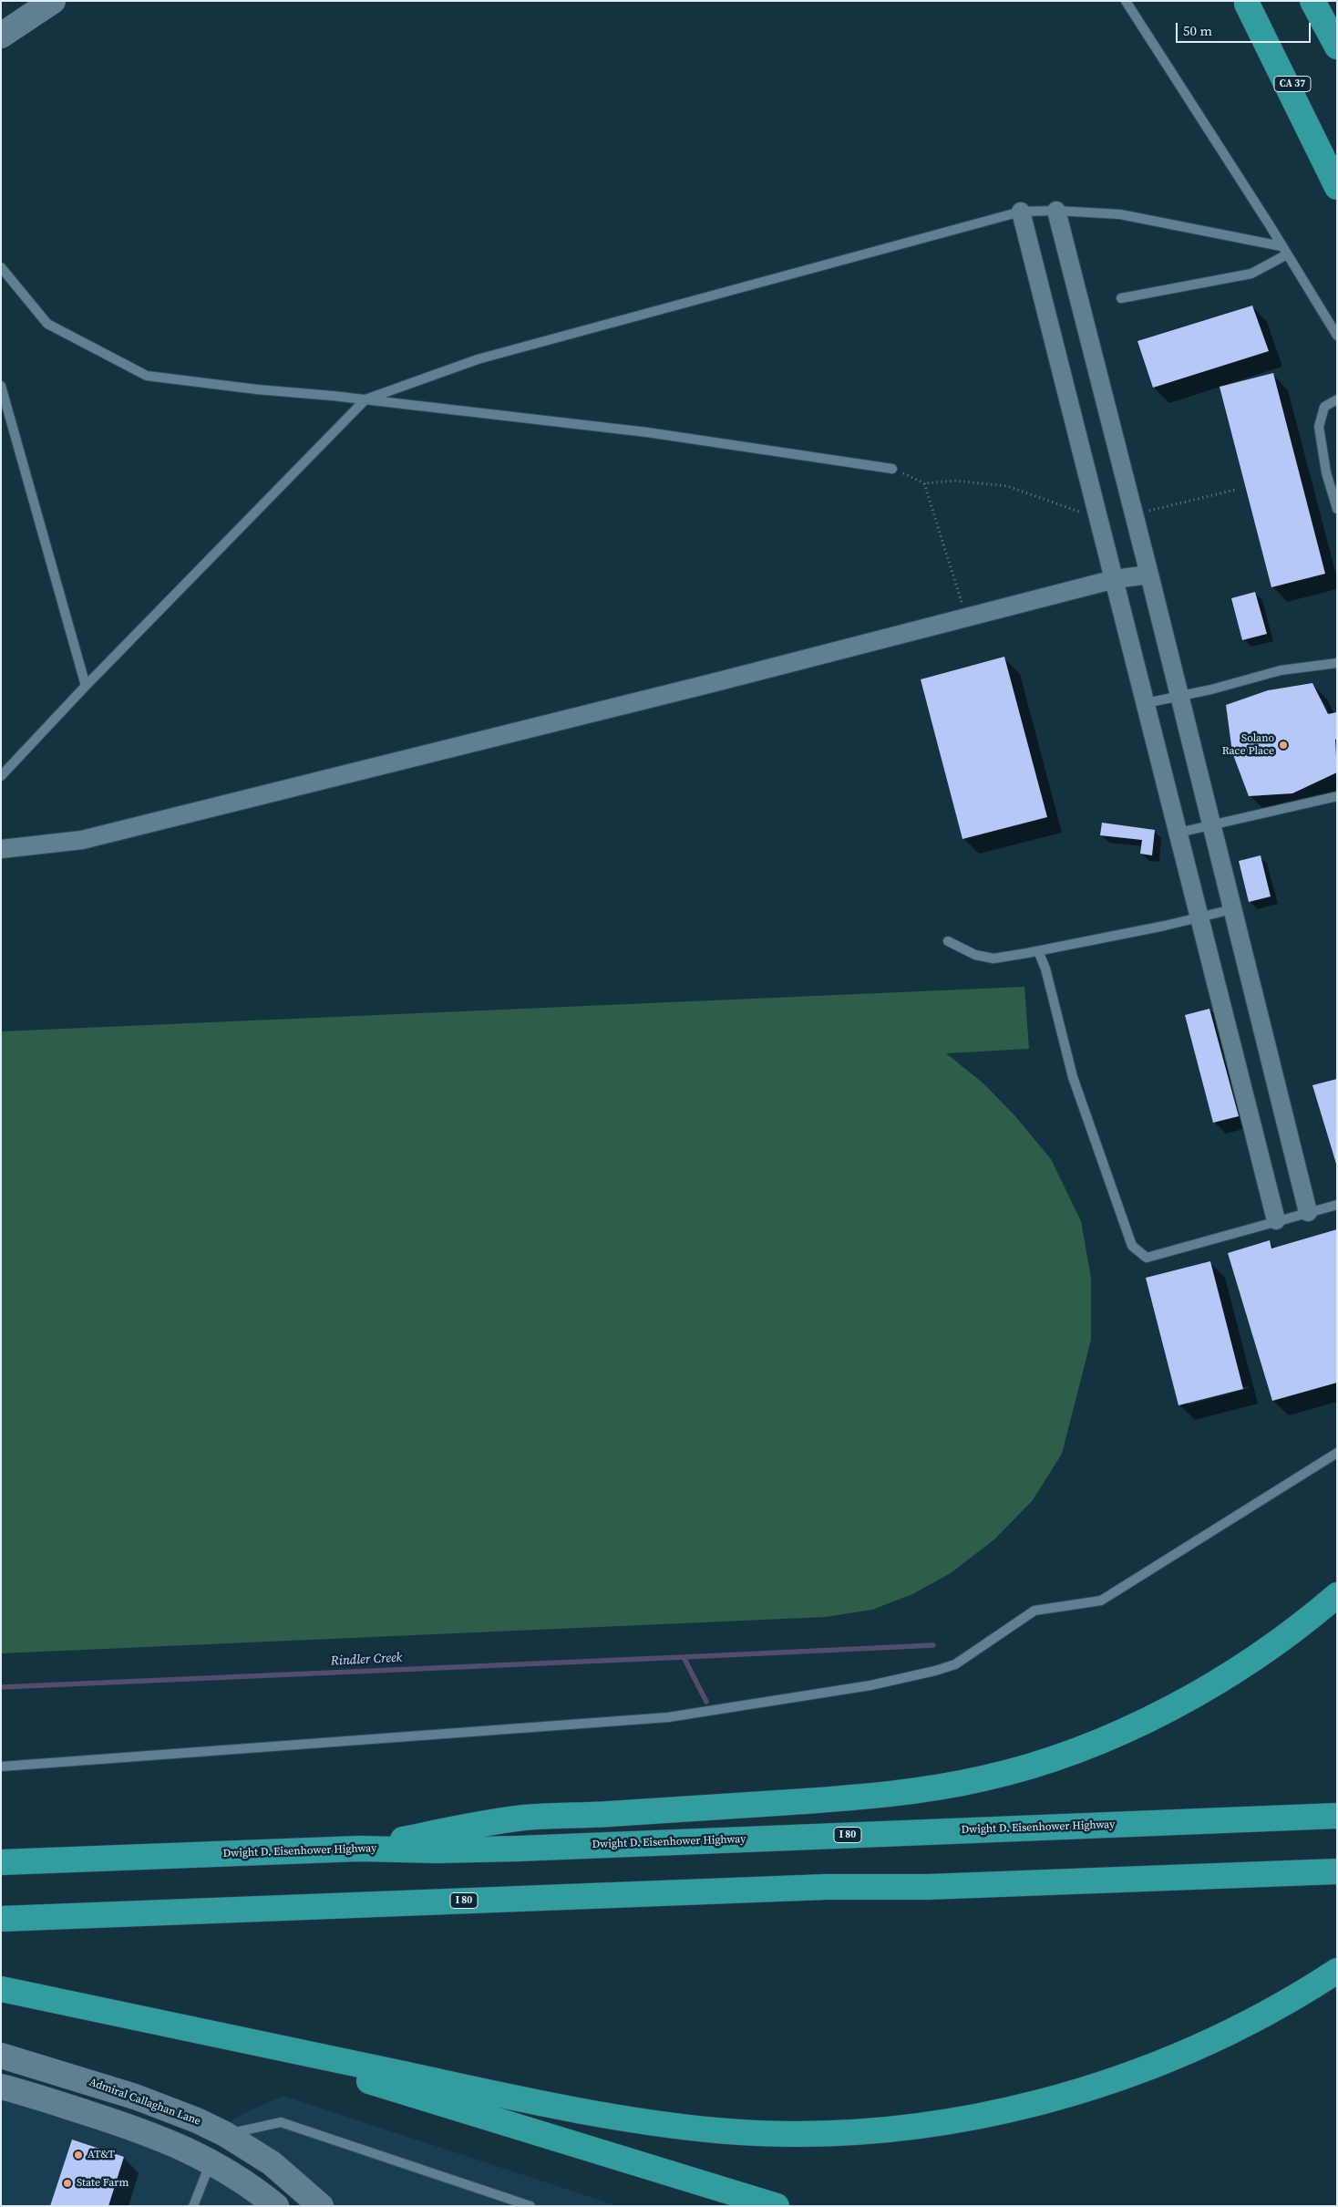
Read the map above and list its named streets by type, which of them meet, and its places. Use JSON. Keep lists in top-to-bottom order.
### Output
{
  "streets": {
    "highway": ["CA 37", "Dwight D. Eisenhower Highway", "I 80"],
    "main road": ["Admiral Callaghan Lane"]
  },
  "water": ["Rindler Creek"],
  "places": ["Solano Race Place", "AT&T", "State Farm"],
  "scale_bar": "50 m"
}
